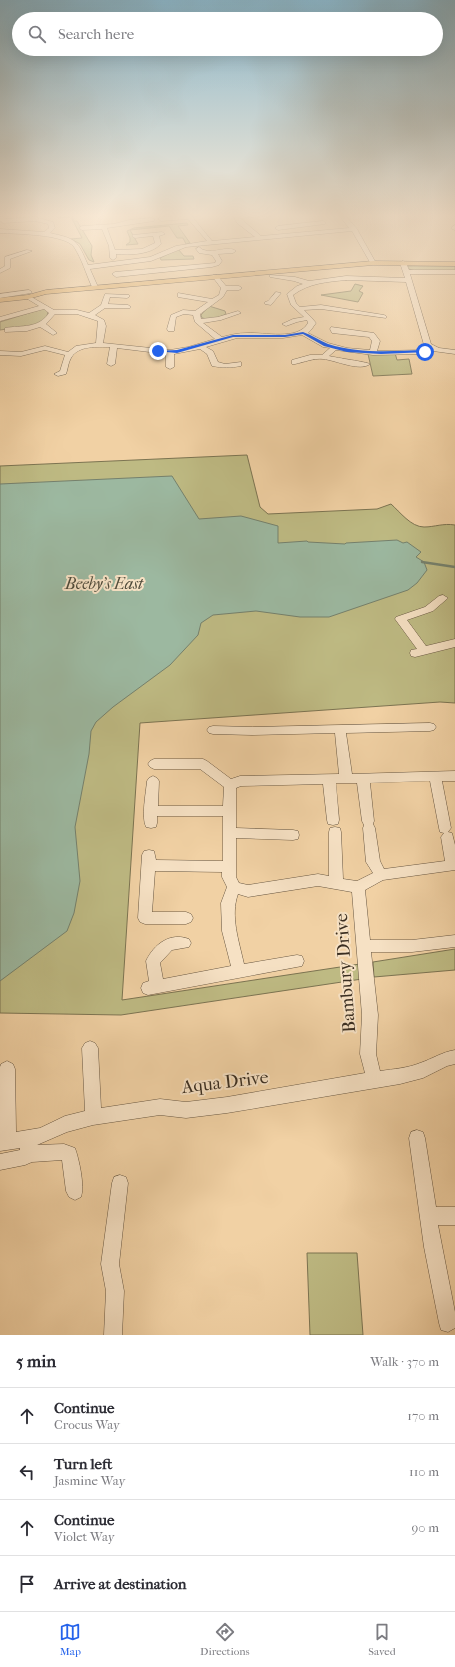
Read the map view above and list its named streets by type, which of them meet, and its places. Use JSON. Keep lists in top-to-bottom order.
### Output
{
  "streets": {
    "street": ["Bambury Drive", "Aqua Drive"]
  },
  "crossings": [
    ["Bambury Drive", "Aqua Drive"]
  ],
  "water": ["Beeby's East"],
  "page": {
    "search": "Search here",
    "heading": ["5 min", "Walk · 370 m"],
    "list": [
      ["Continue", "Crocus Way", "170 m"],
      ["Turn left", "Jasmine Way", "110 m"],
      ["Continue", "Violet Way", "90 m"],
      "Arrive at destination"
    ],
    "nav": ["Map", "Directions", "Saved"]
  }
}
